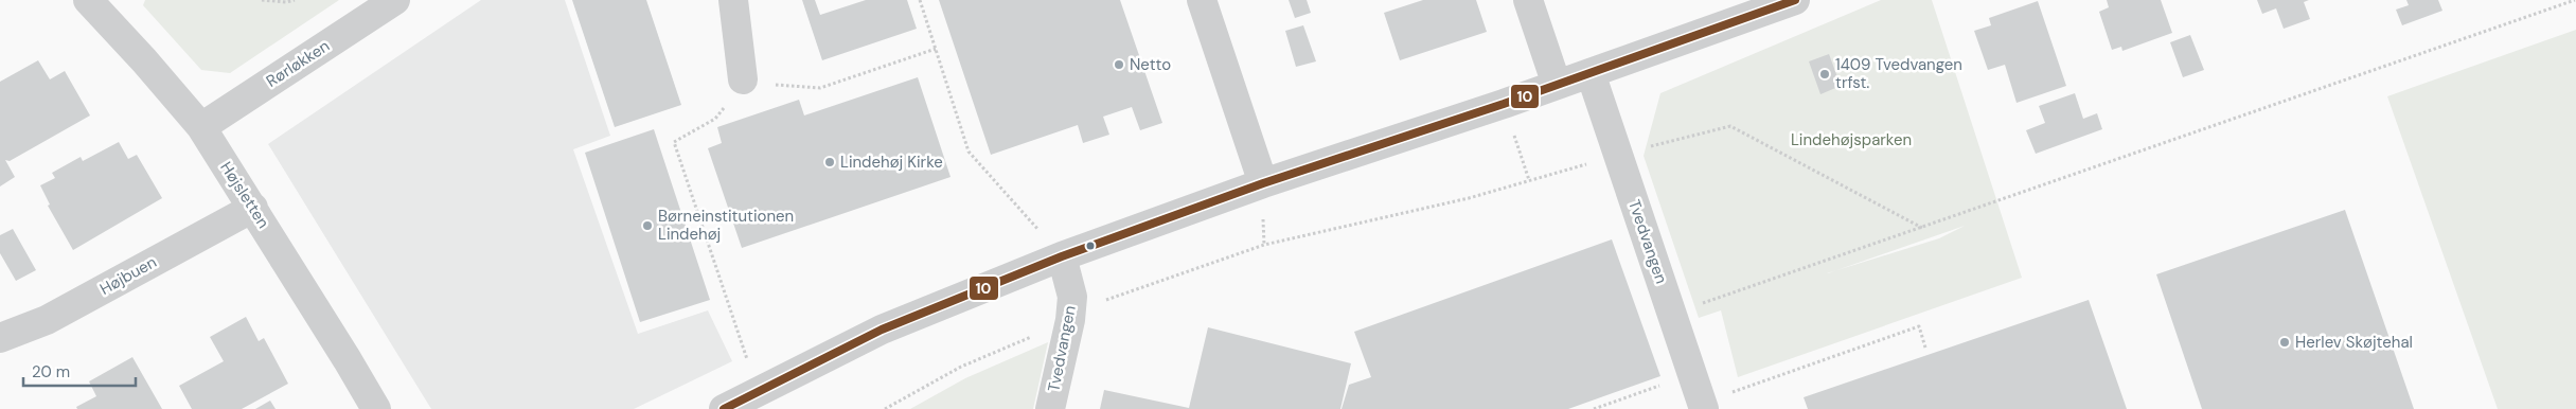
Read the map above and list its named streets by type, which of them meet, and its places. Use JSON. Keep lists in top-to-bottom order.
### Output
{
  "streets": {
    "street": [
      "Rørløkken",
      "Højsletten",
      "Tvedvangen",
      "Højbuen"
    ]
  },
  "crossings": [
    ["Rørløkken", "Højsletten"],
    ["Højsletten", "Højbuen"]
  ],
  "parks": ["Lindehøjsparken"],
  "places": [
    "Netto",
    "1409 Tvedvangen trfst.",
    "Lindehøj Kirke",
    "Børneinstitutionen Lindehøj",
    "Herlev Skøjtehal"
  ],
  "lines": ["transit line 10"],
  "scale_bar": "20 m"
}
